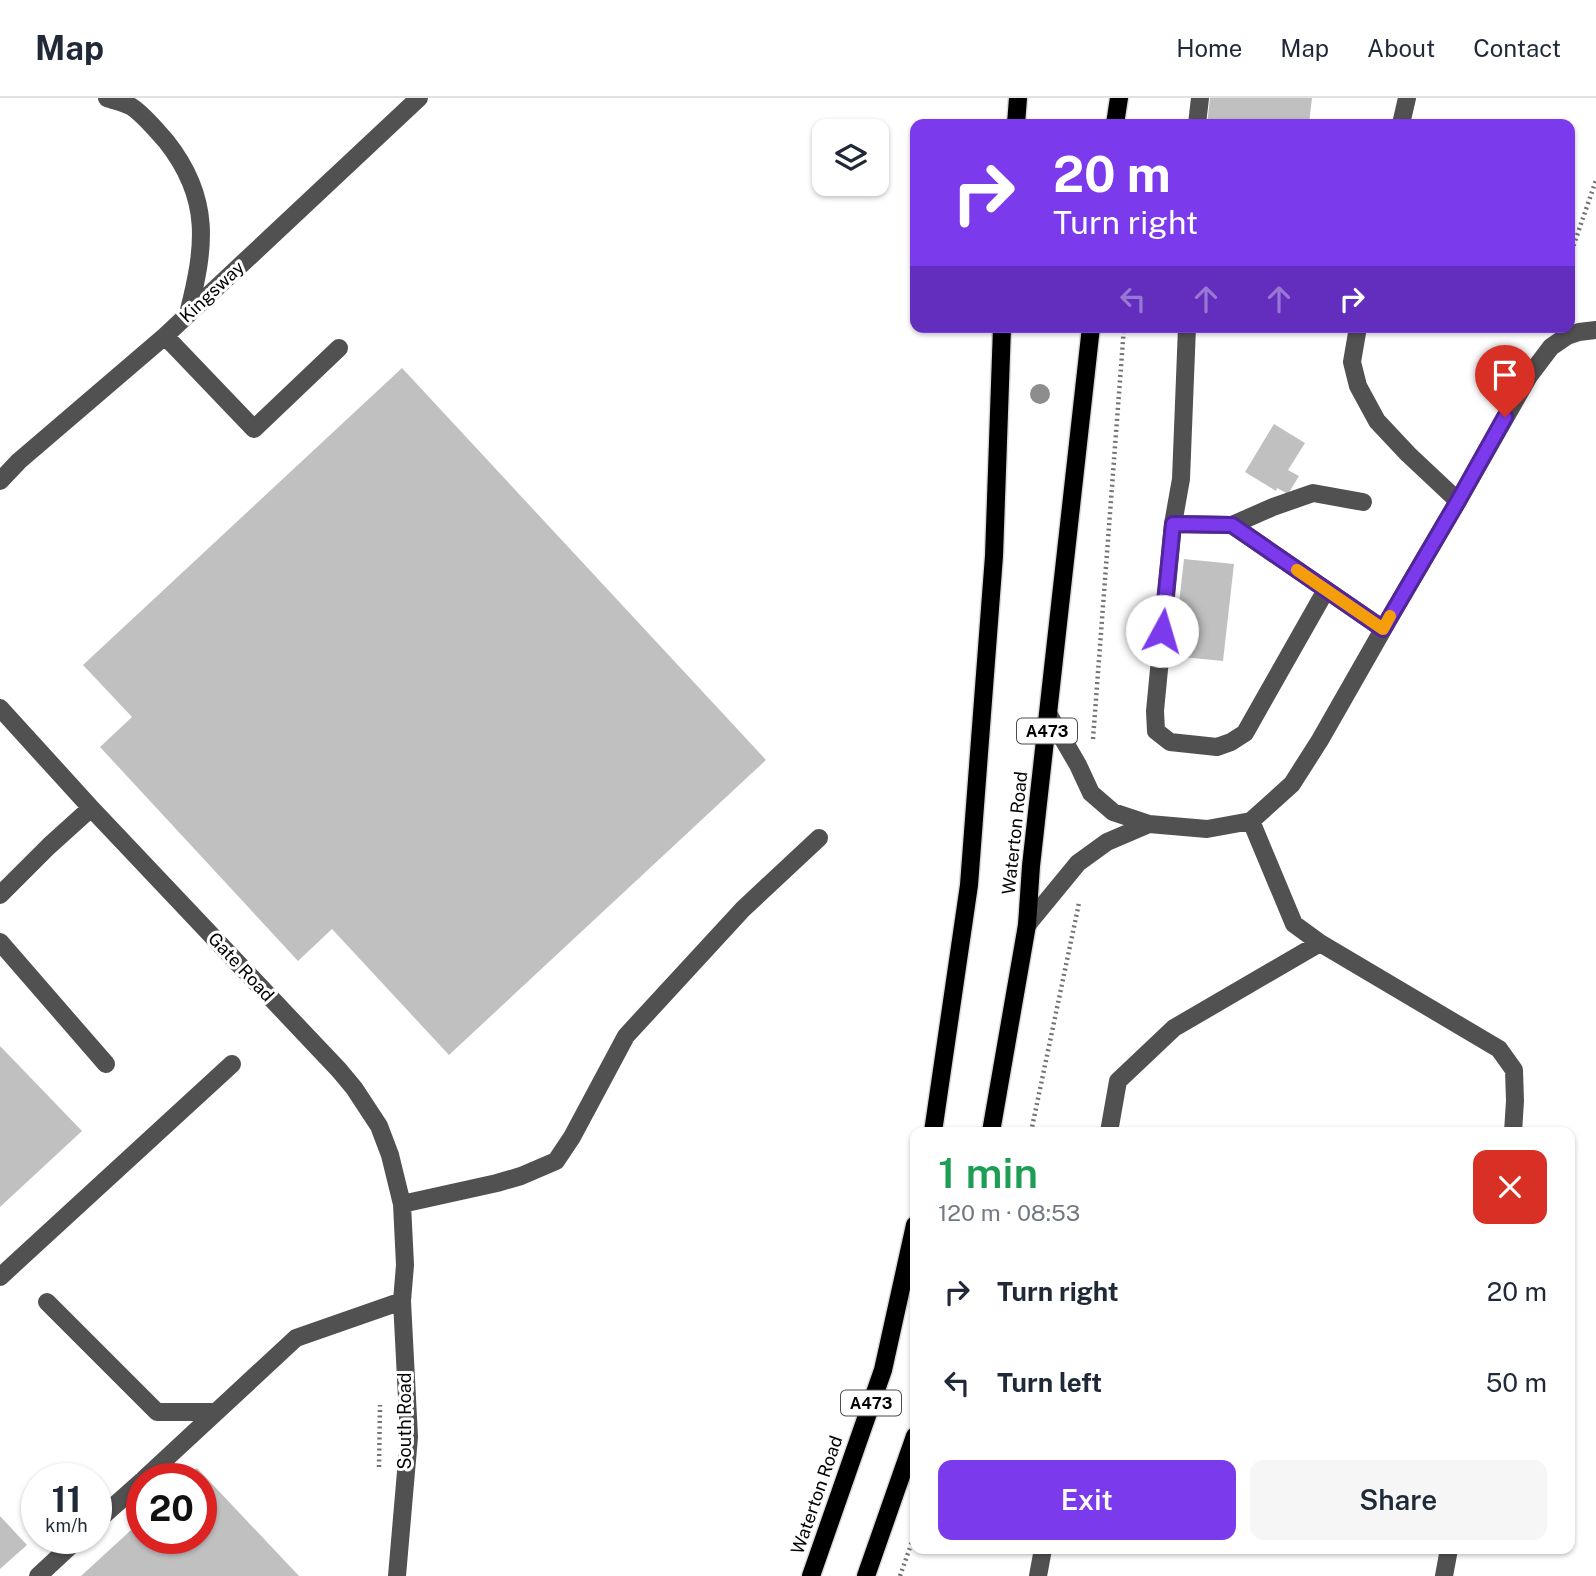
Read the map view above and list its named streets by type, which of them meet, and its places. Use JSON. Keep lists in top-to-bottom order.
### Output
{
  "streets": {
    "main road": ["A473", "Waterton Road"],
    "street": ["Kingsway", "Gate Road", "South Road"]
  },
  "crossings": [
    ["Gate Road", "South Road"]
  ],
  "page": {
    "header": "Map",
    "nav": [
      "Home",
      "Map",
      "About",
      "Contact"
    ],
    "turn": ["20 m", "Turn right"],
    "heading": ["1 min", "120 m · 08:53"],
    "list": [
      {
        "name": "Turn right",
        "value": "20 m"
      },
      {
        "name": "Turn left",
        "value": "50 m"
      }
    ],
    "buttons": ["Exit", "Share"],
    "speed": "11 km/h",
    "limit": "20"
  }
}
